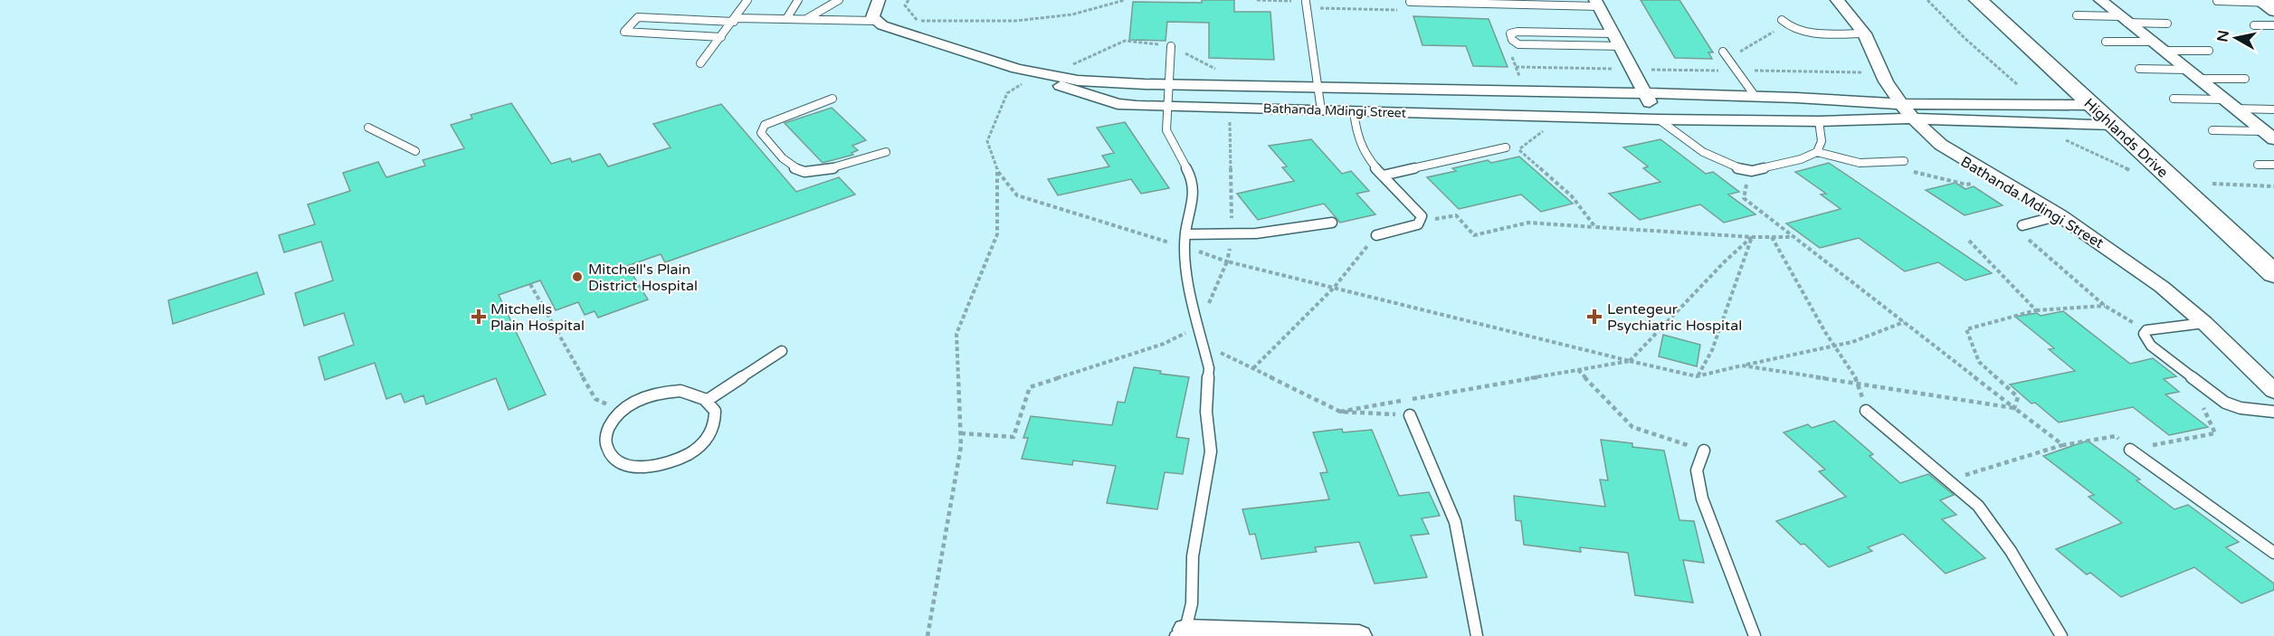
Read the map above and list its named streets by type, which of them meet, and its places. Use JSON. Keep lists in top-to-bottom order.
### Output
{
  "streets": {
    "main road": ["Highlands Drive"],
    "street": ["Bathanda Mdingi Street"]
  },
  "crossings": [
    ["Bathanda Mdingi Street", "Highlands Drive"]
  ],
  "places": {
    "other": ["Mitchell's Plain District Hospital"],
    "health": ["Mitchells Plain Hospital", "Lentegeur Psychiatric Hospital"]
  },
  "north": "left"
}
